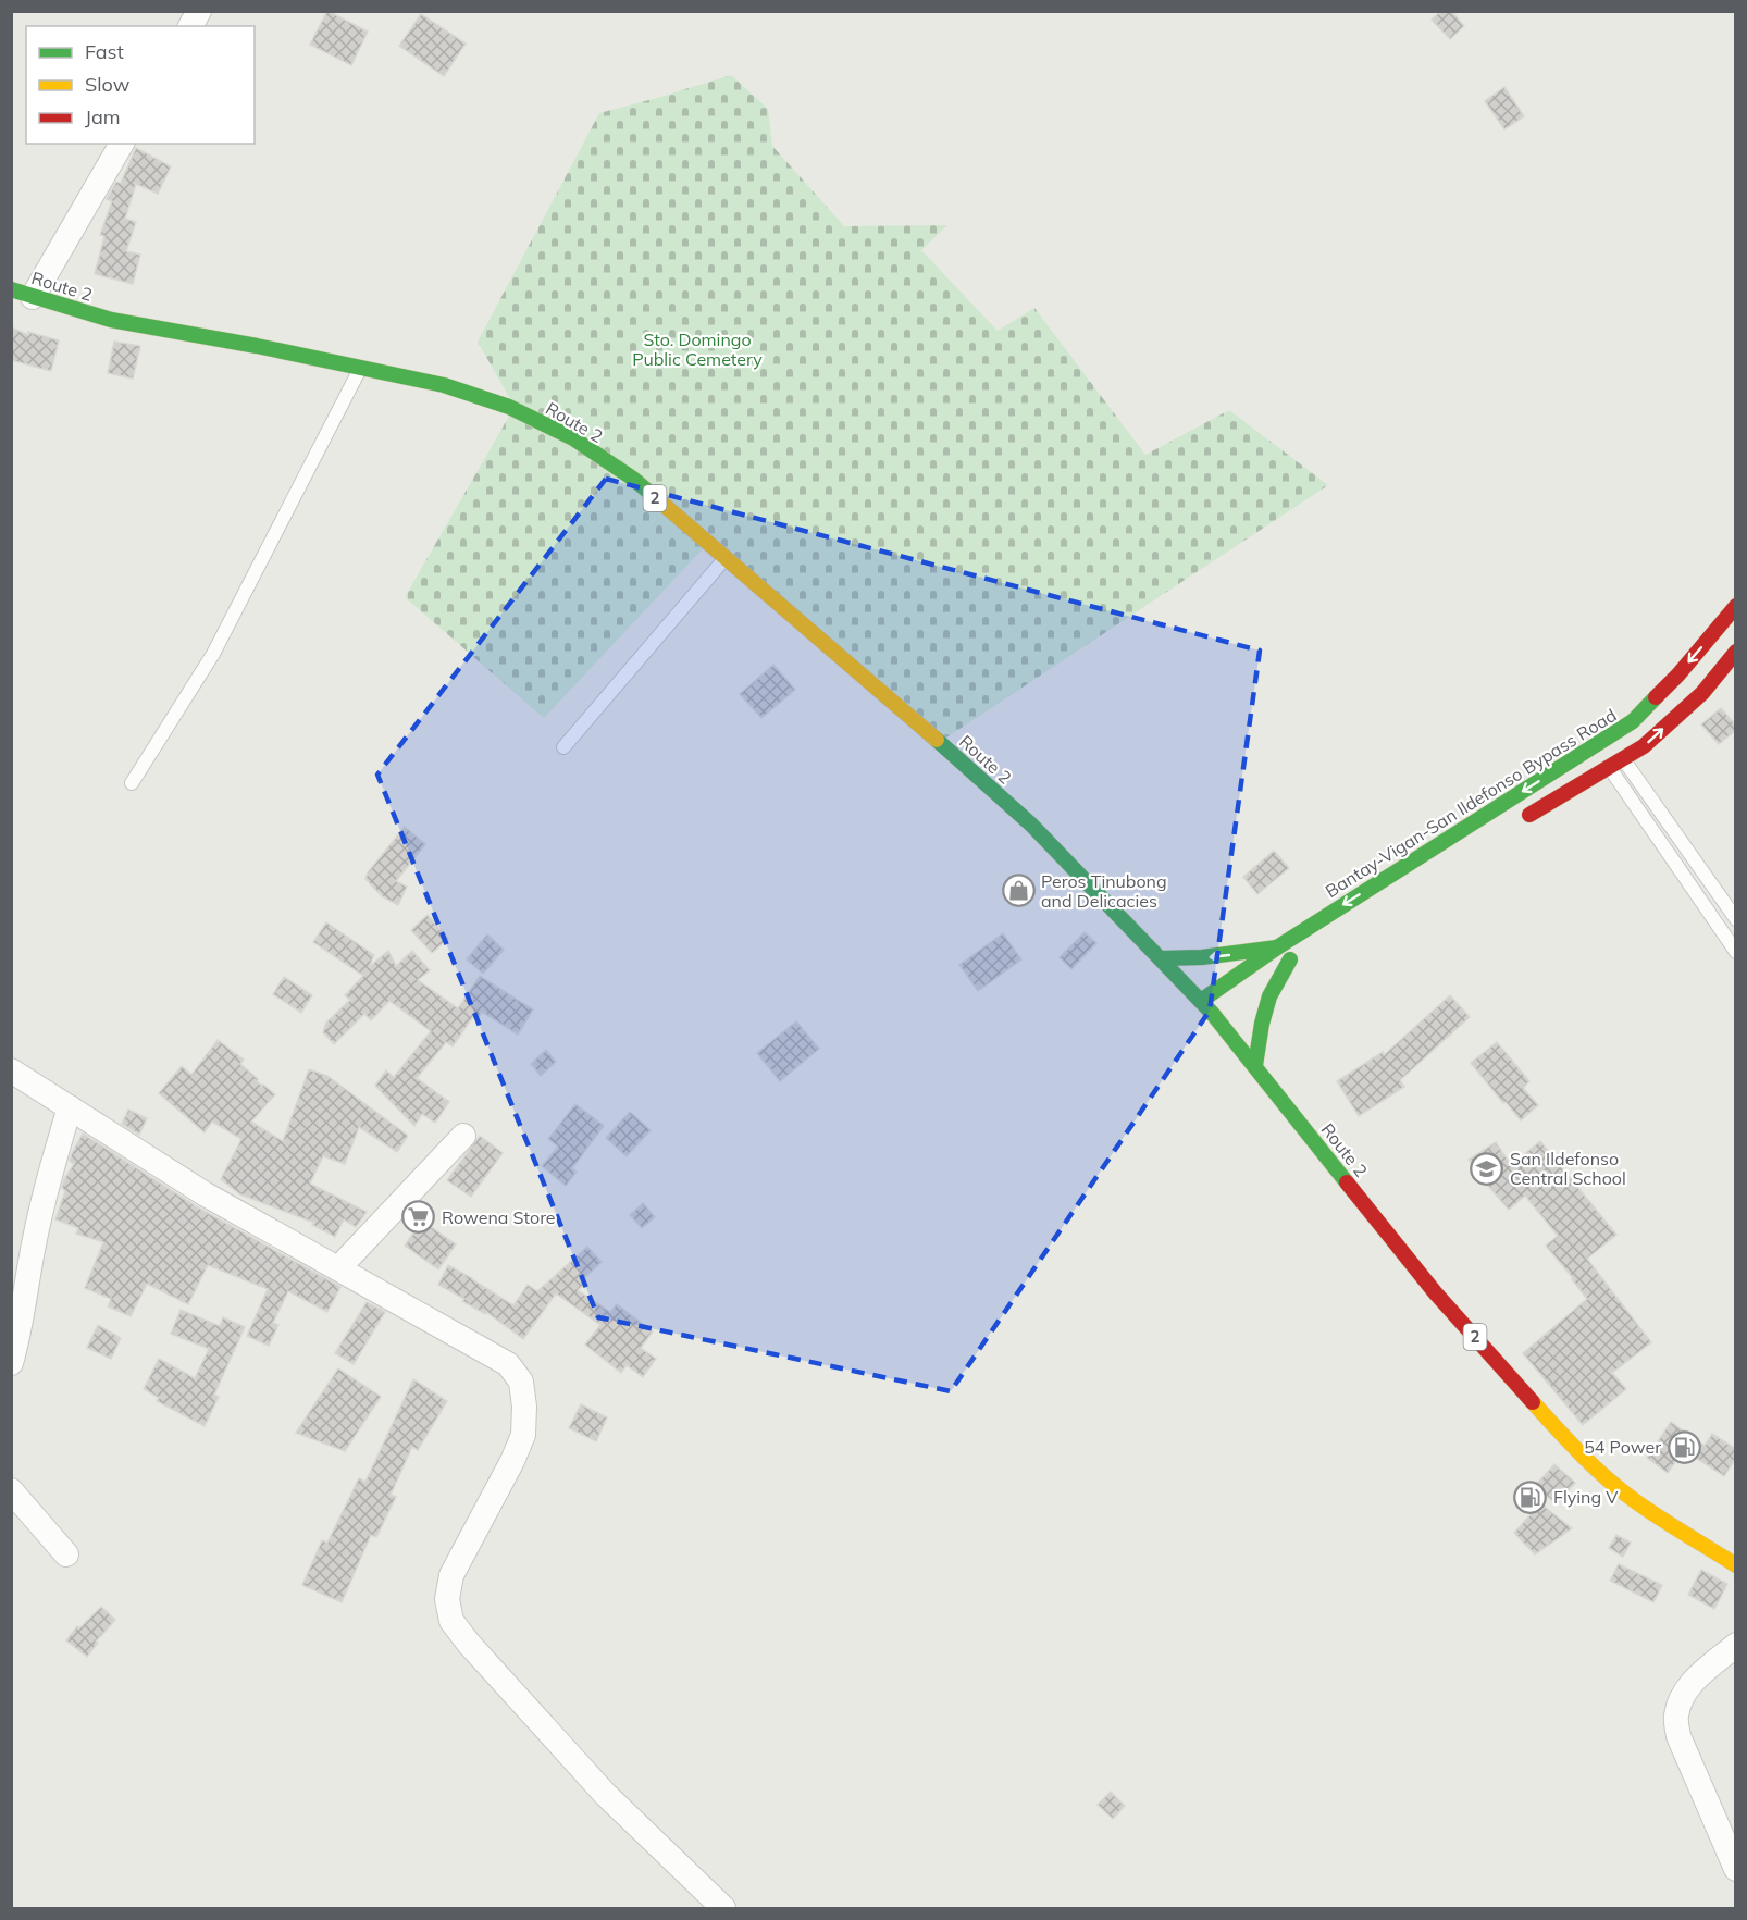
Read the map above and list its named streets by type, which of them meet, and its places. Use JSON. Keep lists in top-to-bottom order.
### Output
{
  "streets": {
    "main road": ["Route 2", "2", "Bantay-Vigan-San Ildefonso Bypass Road"]
  },
  "crossings": [
    ["Route 2", "Bantay-Vigan-San Ildefonso Bypass Road"]
  ],
  "parks": ["Sto. Domingo Public Cemetery"],
  "places": {
    "shop": ["Peros Tinubong and Delicacies"],
    "school or university": ["San Ildefonso Central School"],
    "supermarket": ["Rowena Store"],
    "fuel station": ["54 Power", "Flying V"]
  },
  "legend": ["Fast", "Slow", "Jam"]
}
